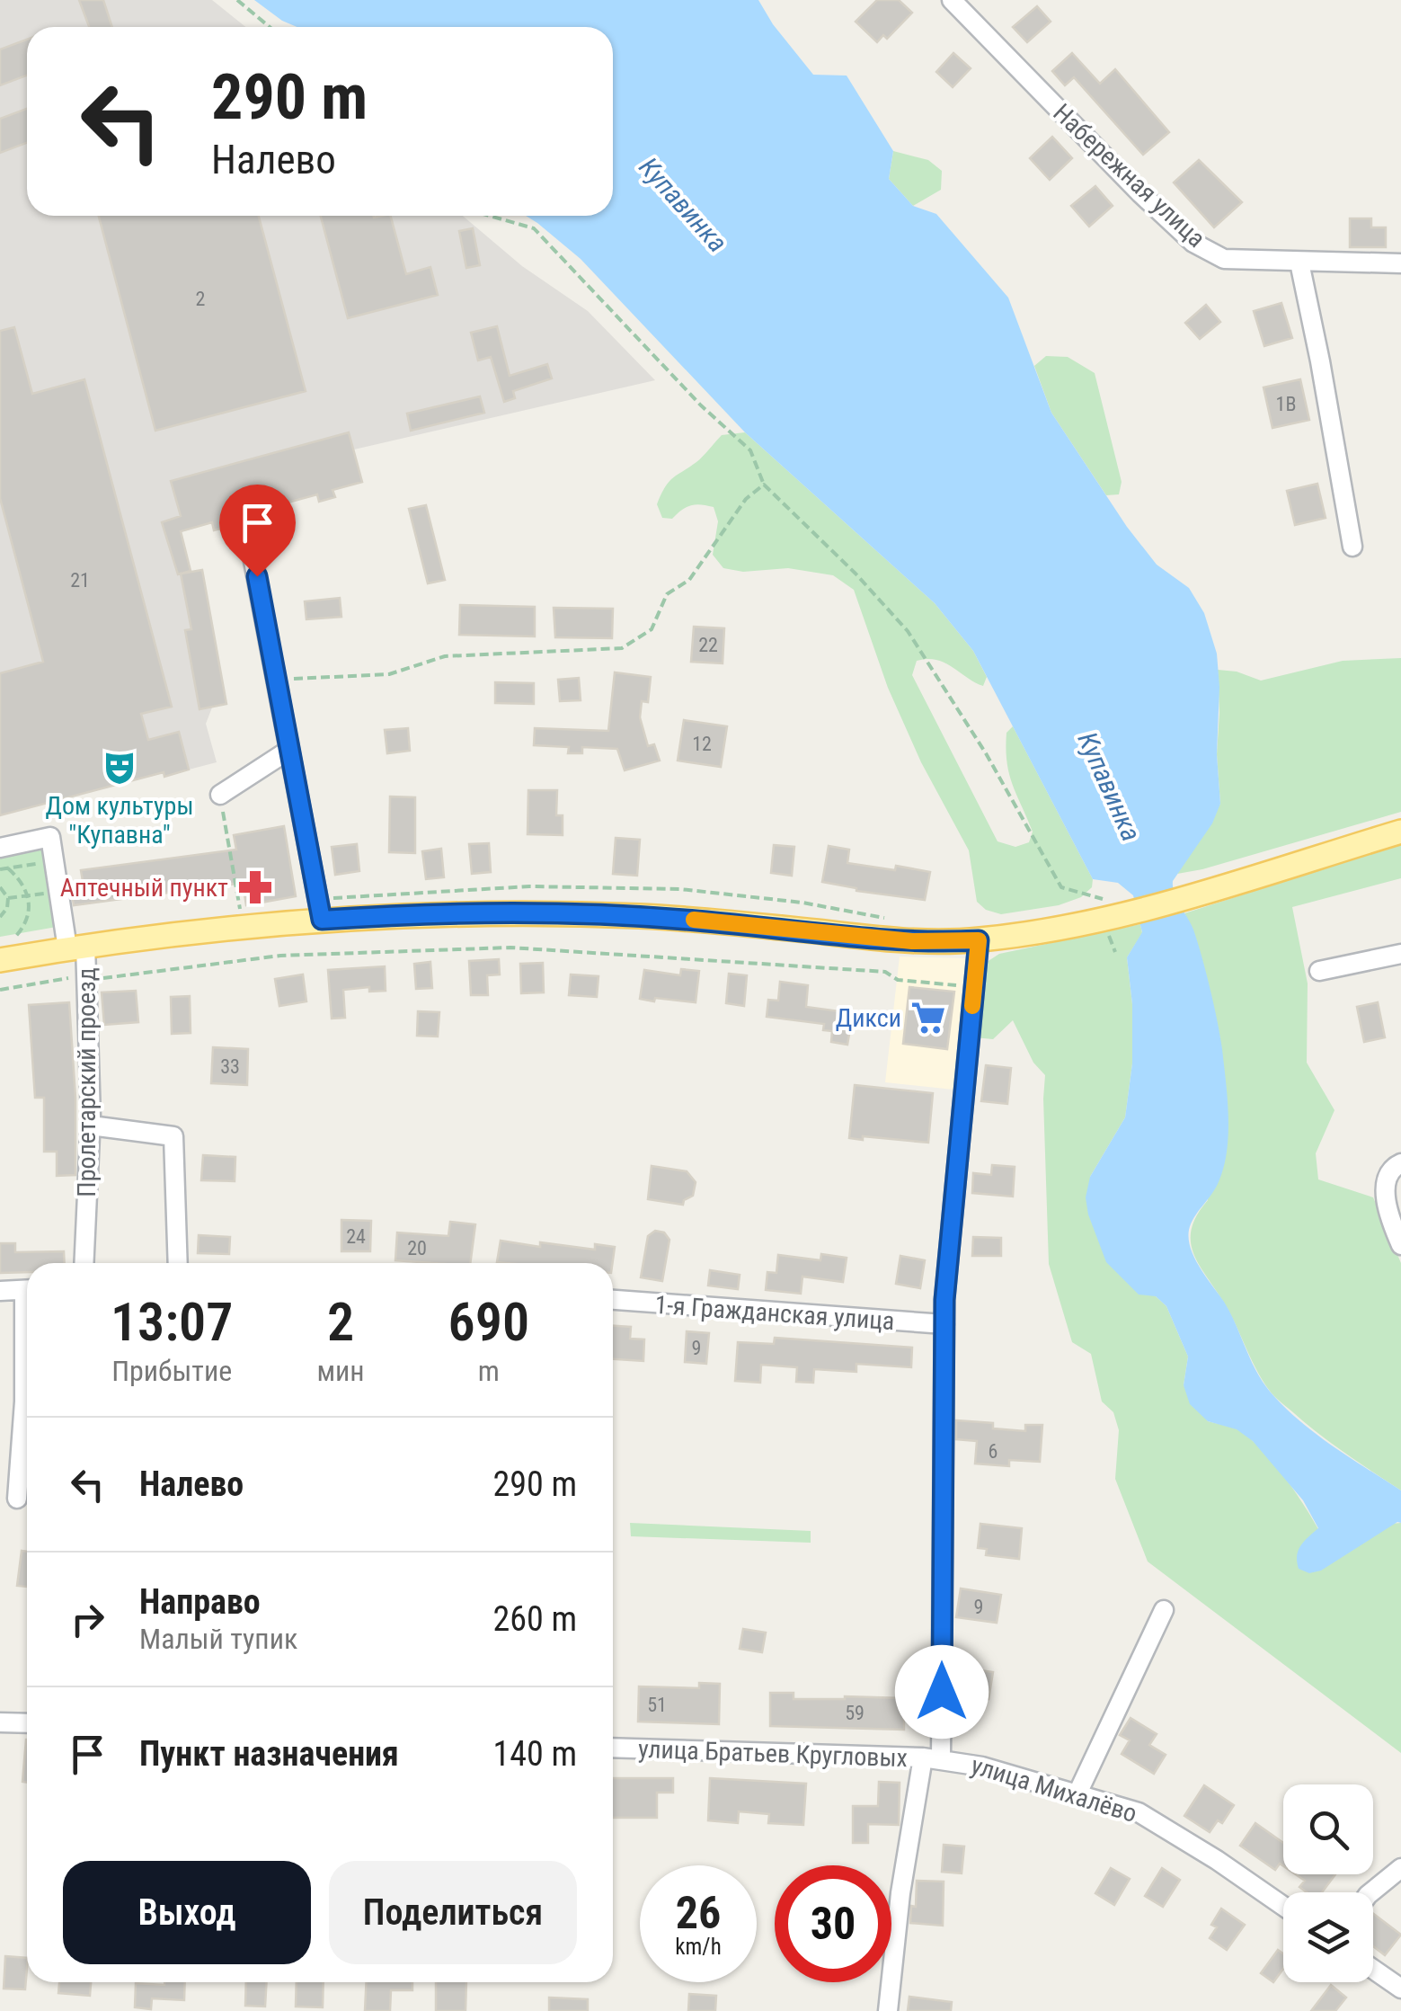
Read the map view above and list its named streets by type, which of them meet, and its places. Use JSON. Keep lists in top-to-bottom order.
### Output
{
  "streets": {
    "street": [
      "Набережная улица",
      "Пролетарский проезд",
      "1-я Гражданская улица",
      "улица Братьев Кругловых",
      "улица Михалёво"
    ]
  },
  "crossings": [
    ["улица Братьев Кругловых", "улица Михалёво"]
  ],
  "water": ["Купавинка"],
  "places": {
    "theatre": ["Дом культуры \"Купавна\""],
    "pharmacy": ["Аптечный пункт"],
    "supermarket": ["Дикси"]
  },
  "house_numbers": [
    "2",
    "1В",
    "21",
    "22",
    "12",
    "33",
    "24",
    "20",
    "9",
    "6",
    "9",
    "51",
    "59"
  ],
  "page": {
    "turn": ["290 m", "Налево"],
    "eta": [
      "13:07",
      "Прибытие",
      "2",
      "мин",
      "690",
      "m"
    ],
    "list": [
      {
        "name": "Налево",
        "value": "290 m"
      },
      {
        "name": "Направо",
        "note": "Малый тупик",
        "value": "260 m"
      },
      {
        "name": "Пункт назначения",
        "value": "140 m"
      }
    ],
    "buttons": ["Выход", "Поделиться"],
    "speed": "26 km/h",
    "limit": "30"
  }
}
